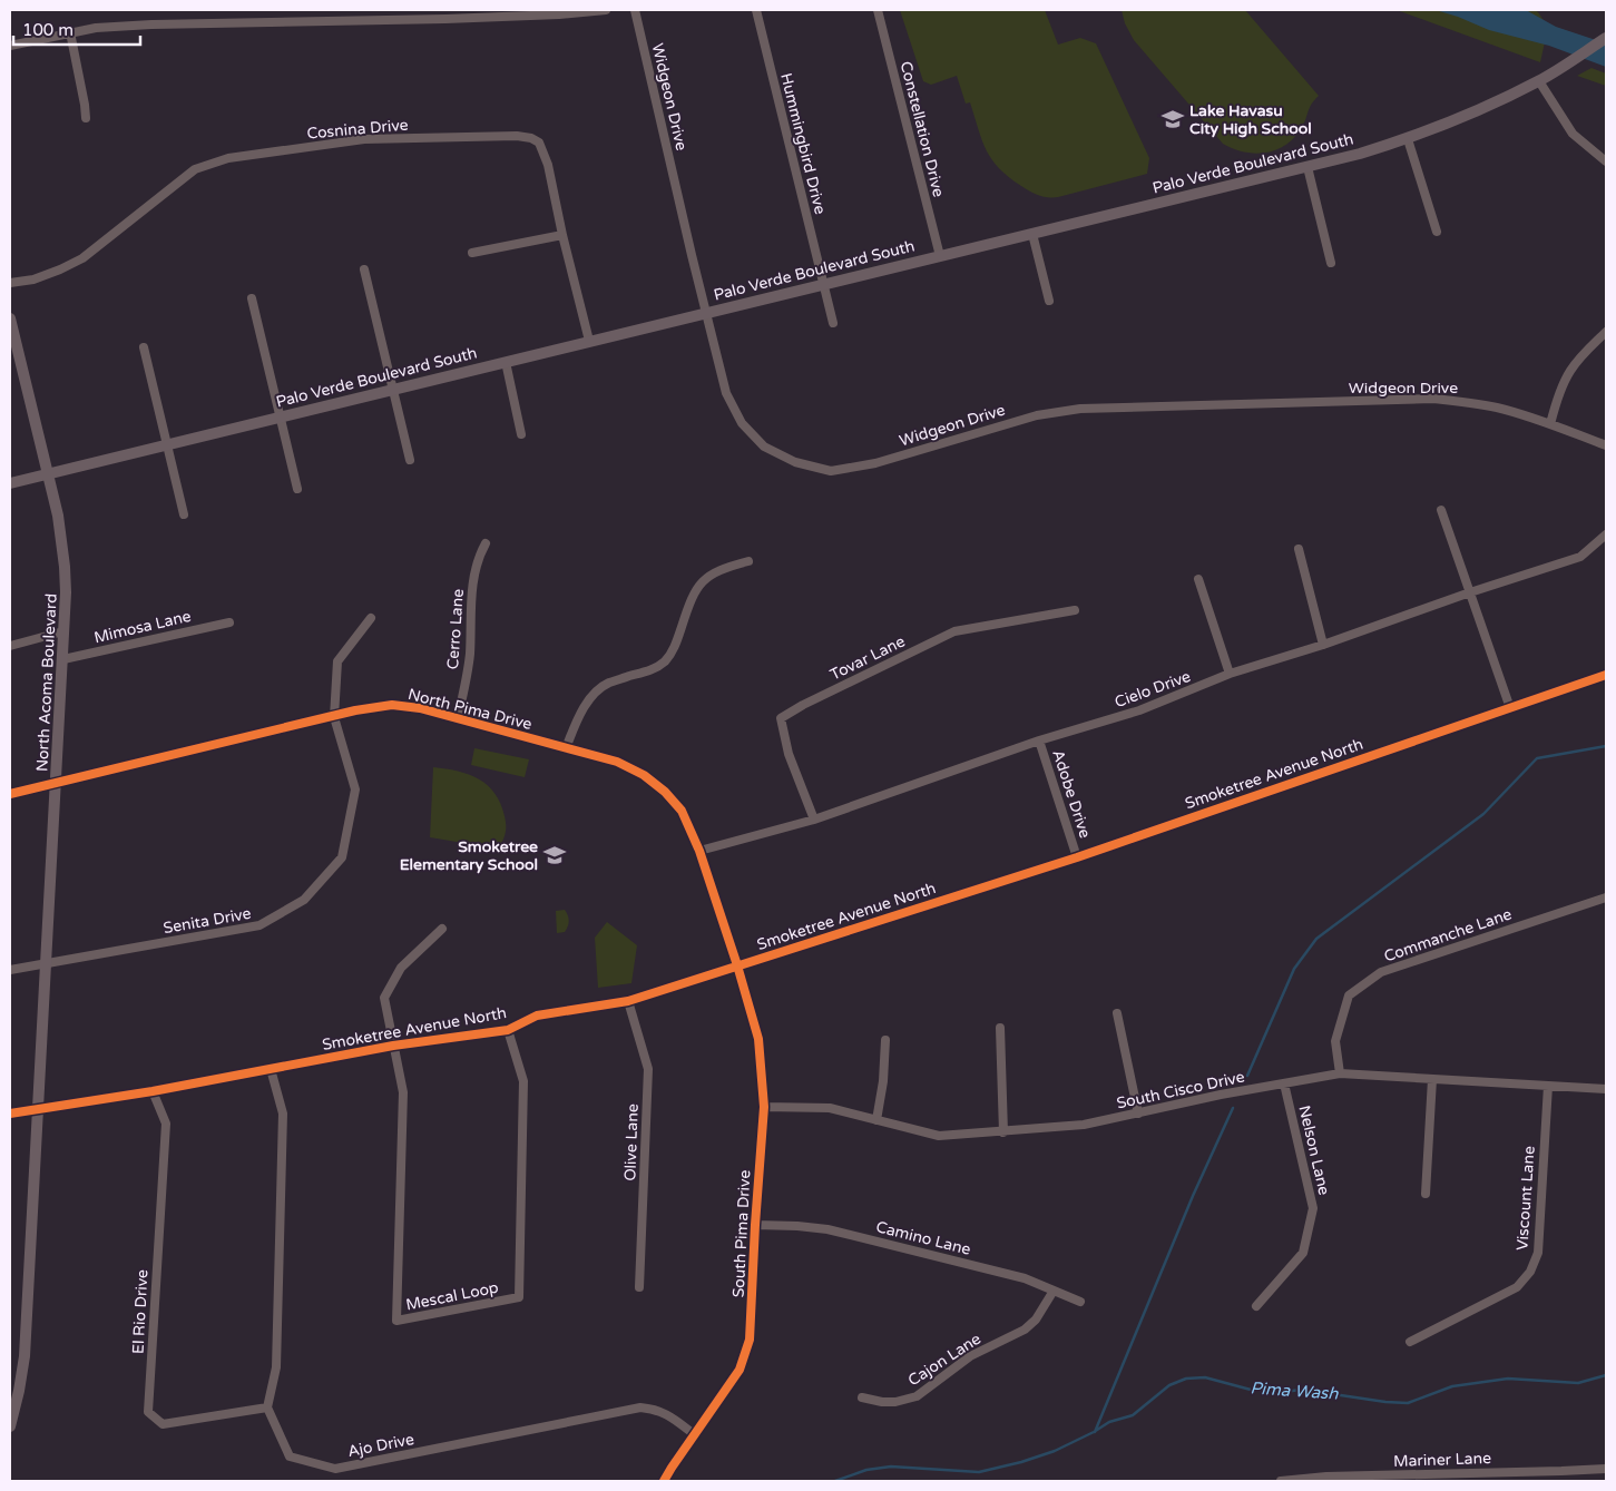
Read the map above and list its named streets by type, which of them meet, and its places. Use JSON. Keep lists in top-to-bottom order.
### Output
{
  "streets": {
    "main road": ["Palo Verde Boulevard South", "North Acoma Boulevard"],
    "street": [
      "Widgeon Drive",
      "Cosnina Drive",
      "Constellation Drive",
      "Hummingbird Drive",
      "Mimosa Lane",
      "Cerro Lane",
      "Tovar Lane",
      "Cielo Drive",
      "North Pima Drive",
      "Smoketree Avenue North",
      "Adobe Drive",
      "Senita Drive",
      "Commanche Lane",
      "South Cisco Drive",
      "Olive Lane",
      "Nelson Lane",
      "Viscount Lane",
      "South Pima Drive",
      "Camino Lane",
      "Mescal Loop",
      "El Rio Drive",
      "Cajon Lane",
      "Ajo Drive",
      "Mariner Lane"
    ]
  },
  "crossings": [
    ["Widgeon Drive", "Palo Verde Boulevard South"],
    ["Cosnina Drive", "Palo Verde Boulevard South"],
    ["Constellation Drive", "Palo Verde Boulevard South"],
    ["Hummingbird Drive", "Palo Verde Boulevard South"],
    ["Palo Verde Boulevard South", "North Acoma Boulevard"],
    ["Mimosa Lane", "North Acoma Boulevard"],
    ["Cerro Lane", "North Pima Drive"],
    ["Tovar Lane", "Cielo Drive"],
    ["North Acoma Boulevard", "North Pima Drive"],
    ["North Acoma Boulevard", "Smoketree Avenue North"],
    ["North Acoma Boulevard", "Senita Drive"],
    ["Cielo Drive", "North Pima Drive"],
    ["Cielo Drive", "Adobe Drive"],
    ["North Pima Drive", "Smoketree Avenue North"],
    ["North Pima Drive", "Senita Drive"],
    ["North Pima Drive", "South Pima Drive"],
    ["Smoketree Avenue North", "Adobe Drive"],
    ["Smoketree Avenue North", "Olive Lane"],
    ["Smoketree Avenue North", "South Pima Drive"],
    ["Smoketree Avenue North", "Mescal Loop"],
    ["Smoketree Avenue North", "El Rio Drive"],
    ["Commanche Lane", "South Cisco Drive"],
    ["South Cisco Drive", "Nelson Lane"],
    ["South Cisco Drive", "Viscount Lane"],
    ["South Cisco Drive", "South Pima Drive"],
    ["South Pima Drive", "Camino Lane"],
    ["South Pima Drive", "Ajo Drive"],
    ["Camino Lane", "Cajon Lane"],
    ["El Rio Drive", "Ajo Drive"]
  ],
  "water": ["Pima Wash"],
  "places": {
    "school or university": ["Lake Havasu City High School", "Smoketree Elementary School"]
  },
  "scale_bar": "100 m"
}
